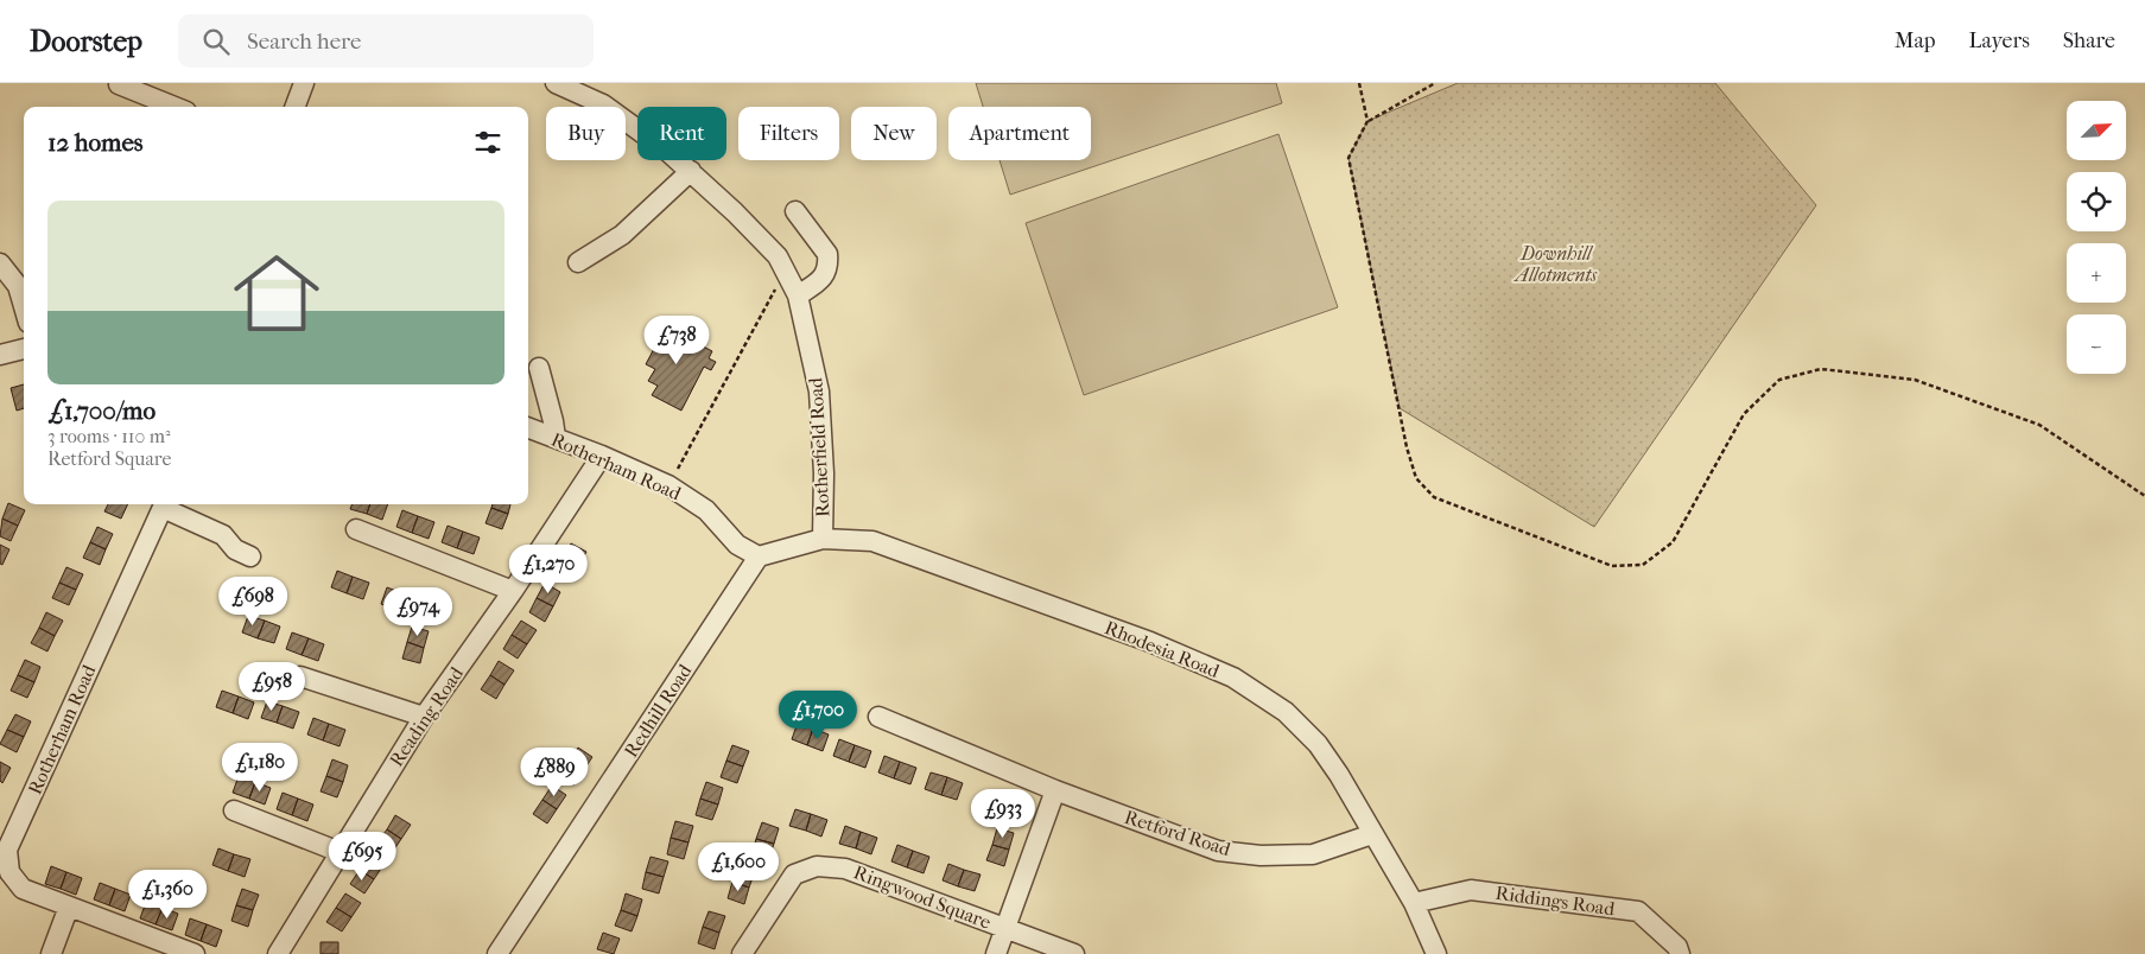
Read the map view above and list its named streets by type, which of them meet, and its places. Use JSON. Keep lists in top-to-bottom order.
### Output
{
  "streets": {
    "street": [
      "Rotherfield Road",
      "Rotherham Road",
      "Rhodesia Road",
      "Redhill Road",
      "Reading Road",
      "Retford Road",
      "Ringwood Square",
      "Riddings Road"
    ]
  },
  "crossings": [
    ["Rotherfield Road", "Rhodesia Road"],
    ["Rotherham Road", "Rhodesia Road"],
    ["Rotherham Road", "Redhill Road"],
    ["Rotherham Road", "Reading Road"],
    ["Rhodesia Road", "Redhill Road"],
    ["Rhodesia Road", "Retford Road"],
    ["Rhodesia Road", "Riddings Road"]
  ],
  "parks": ["Downhill Allotments"],
  "north": "top right",
  "page": {
    "header": "Doorstep",
    "search": "Search here",
    "nav": ["Map", "Layers", "Share"],
    "map_buttons": ["+", "−"],
    "chip": [
      "Buy",
      "Rent",
      "Filters",
      "New",
      "Apartment"
    ],
    "heading": "12 homes",
    "list": [
      {
        "name": "£1,700/mo",
        "note": "3 rooms · 110 m² · Retford Square"
      }
    ],
    "price": [
      "£738",
      "£1,270",
      "£698",
      "£974",
      "£958",
      "£1,700",
      "£1,180",
      "£889",
      "£933",
      "£695",
      "£1,600",
      "£1,360"
    ]
  }
}
